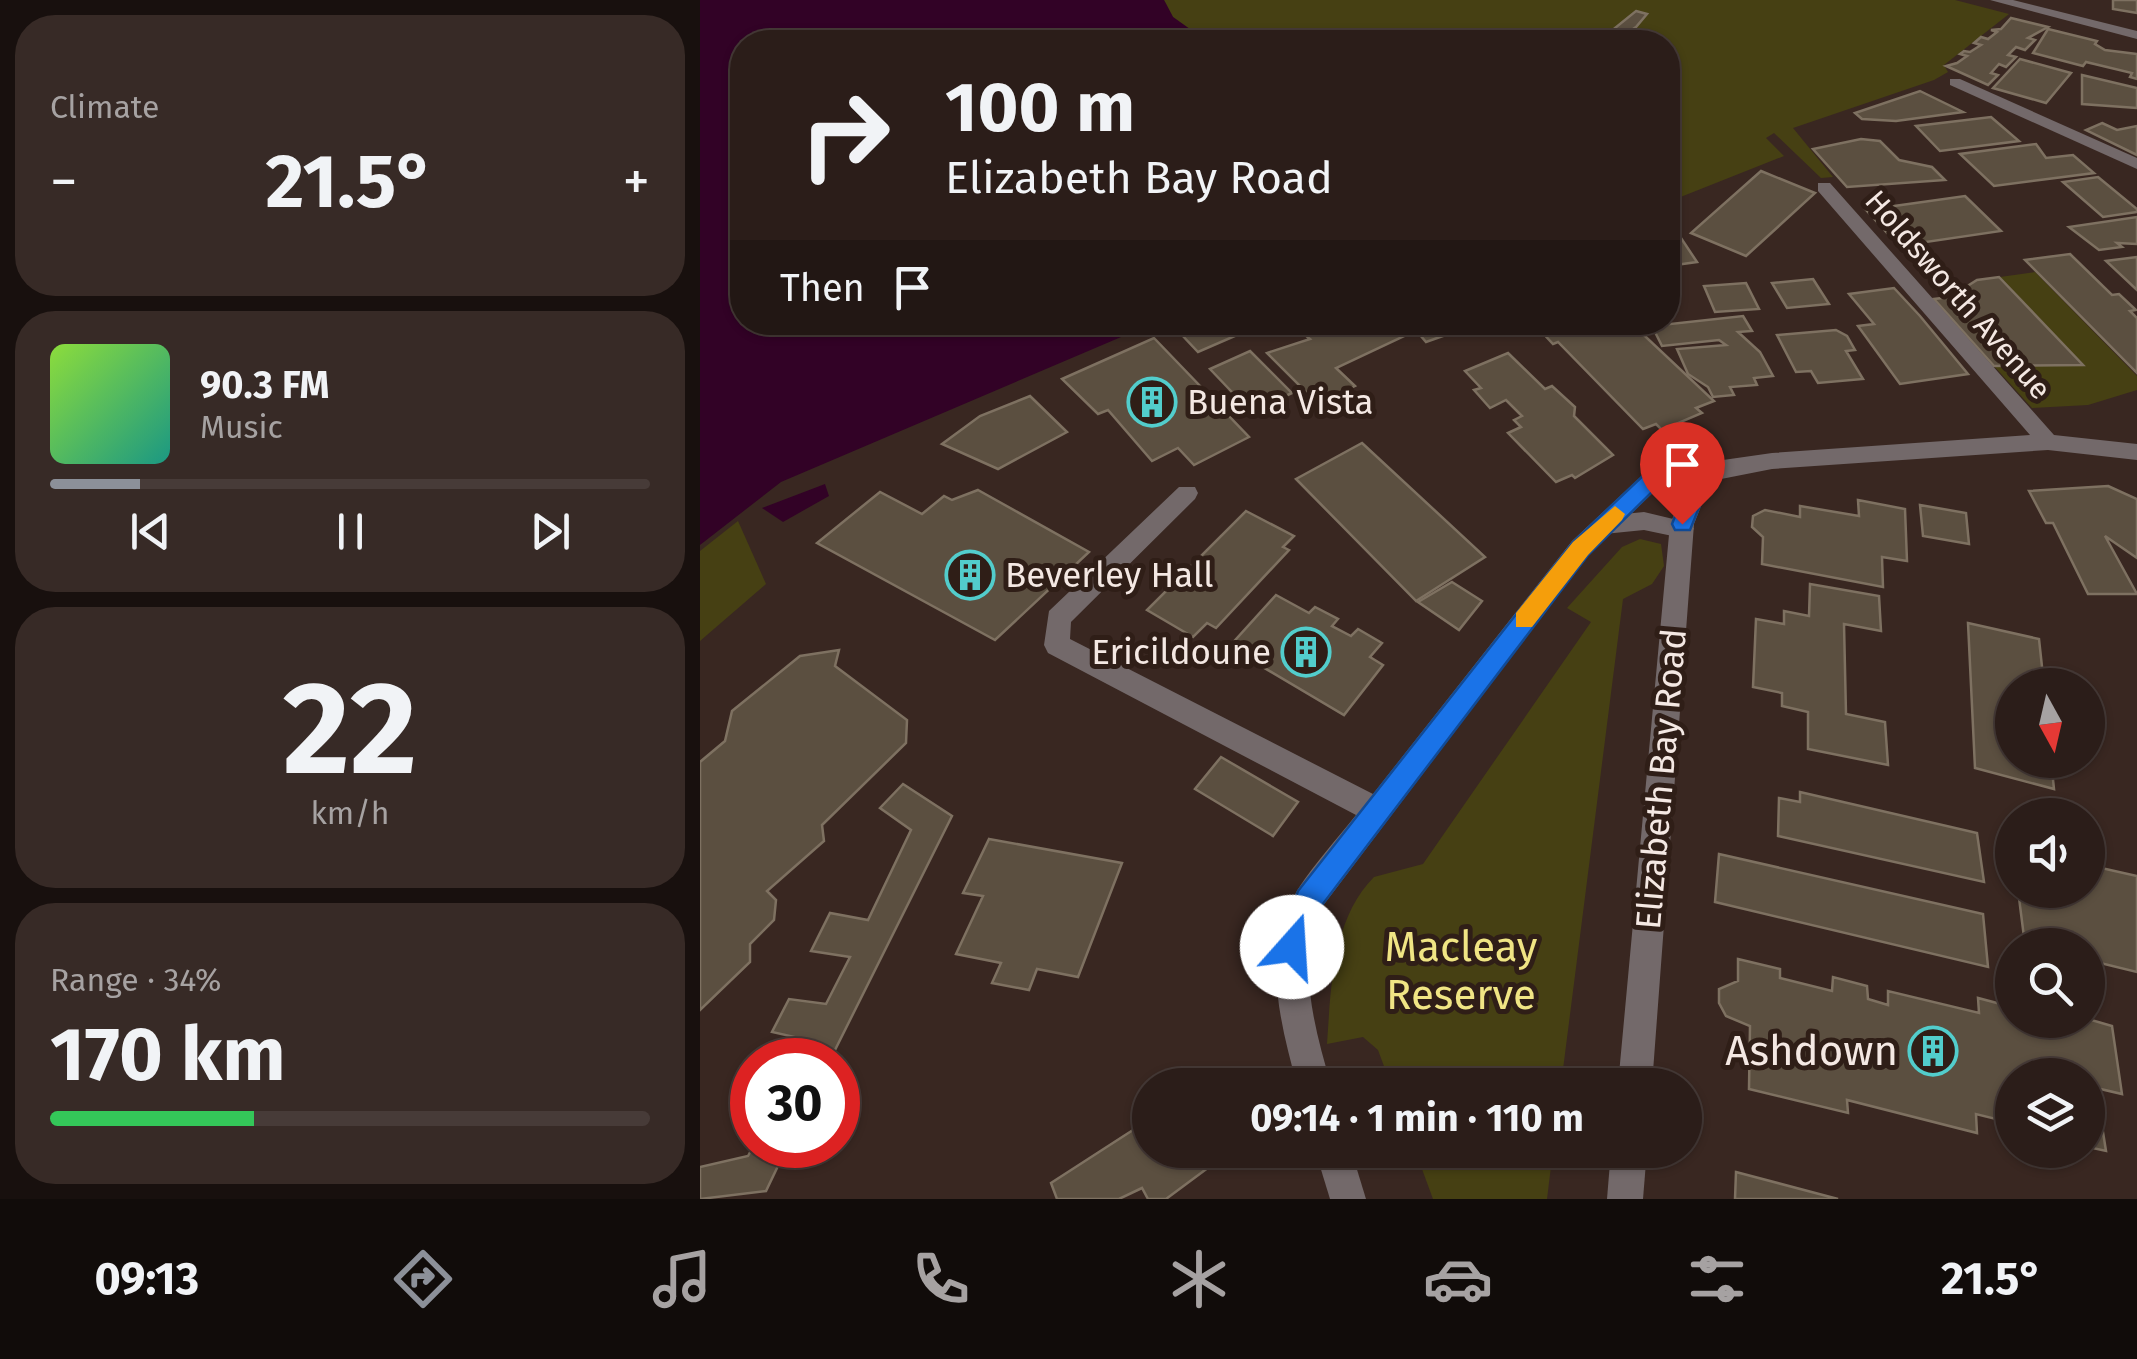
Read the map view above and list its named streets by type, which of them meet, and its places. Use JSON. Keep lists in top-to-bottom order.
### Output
{
  "streets": {
    "street": ["Holdsworth Avenue", "Elizabeth Bay Road"]
  },
  "parks": ["Macleay Reserve"],
  "places": {
    "building": [
      "Buena Vista",
      "Beverley Hall",
      "Ericildoune",
      "Ashdown"
    ]
  },
  "north": "bottom",
  "page": {
    "tile": [
      "Climate",
      ["22", "km/h"],
      ["Range · 34%", "170 km"]
    ],
    "turn": ["100 m", "Elizabeth Bay Road"],
    "heat": ["−", "21.5°", "+"],
    "then": "Then",
    "song": ["90.3 FM", "Music"],
    "limit": "30",
    "trip": "09:14 · 1 min · 110 m",
    "tabs": ["09:13", "21.5°"]
  }
}
